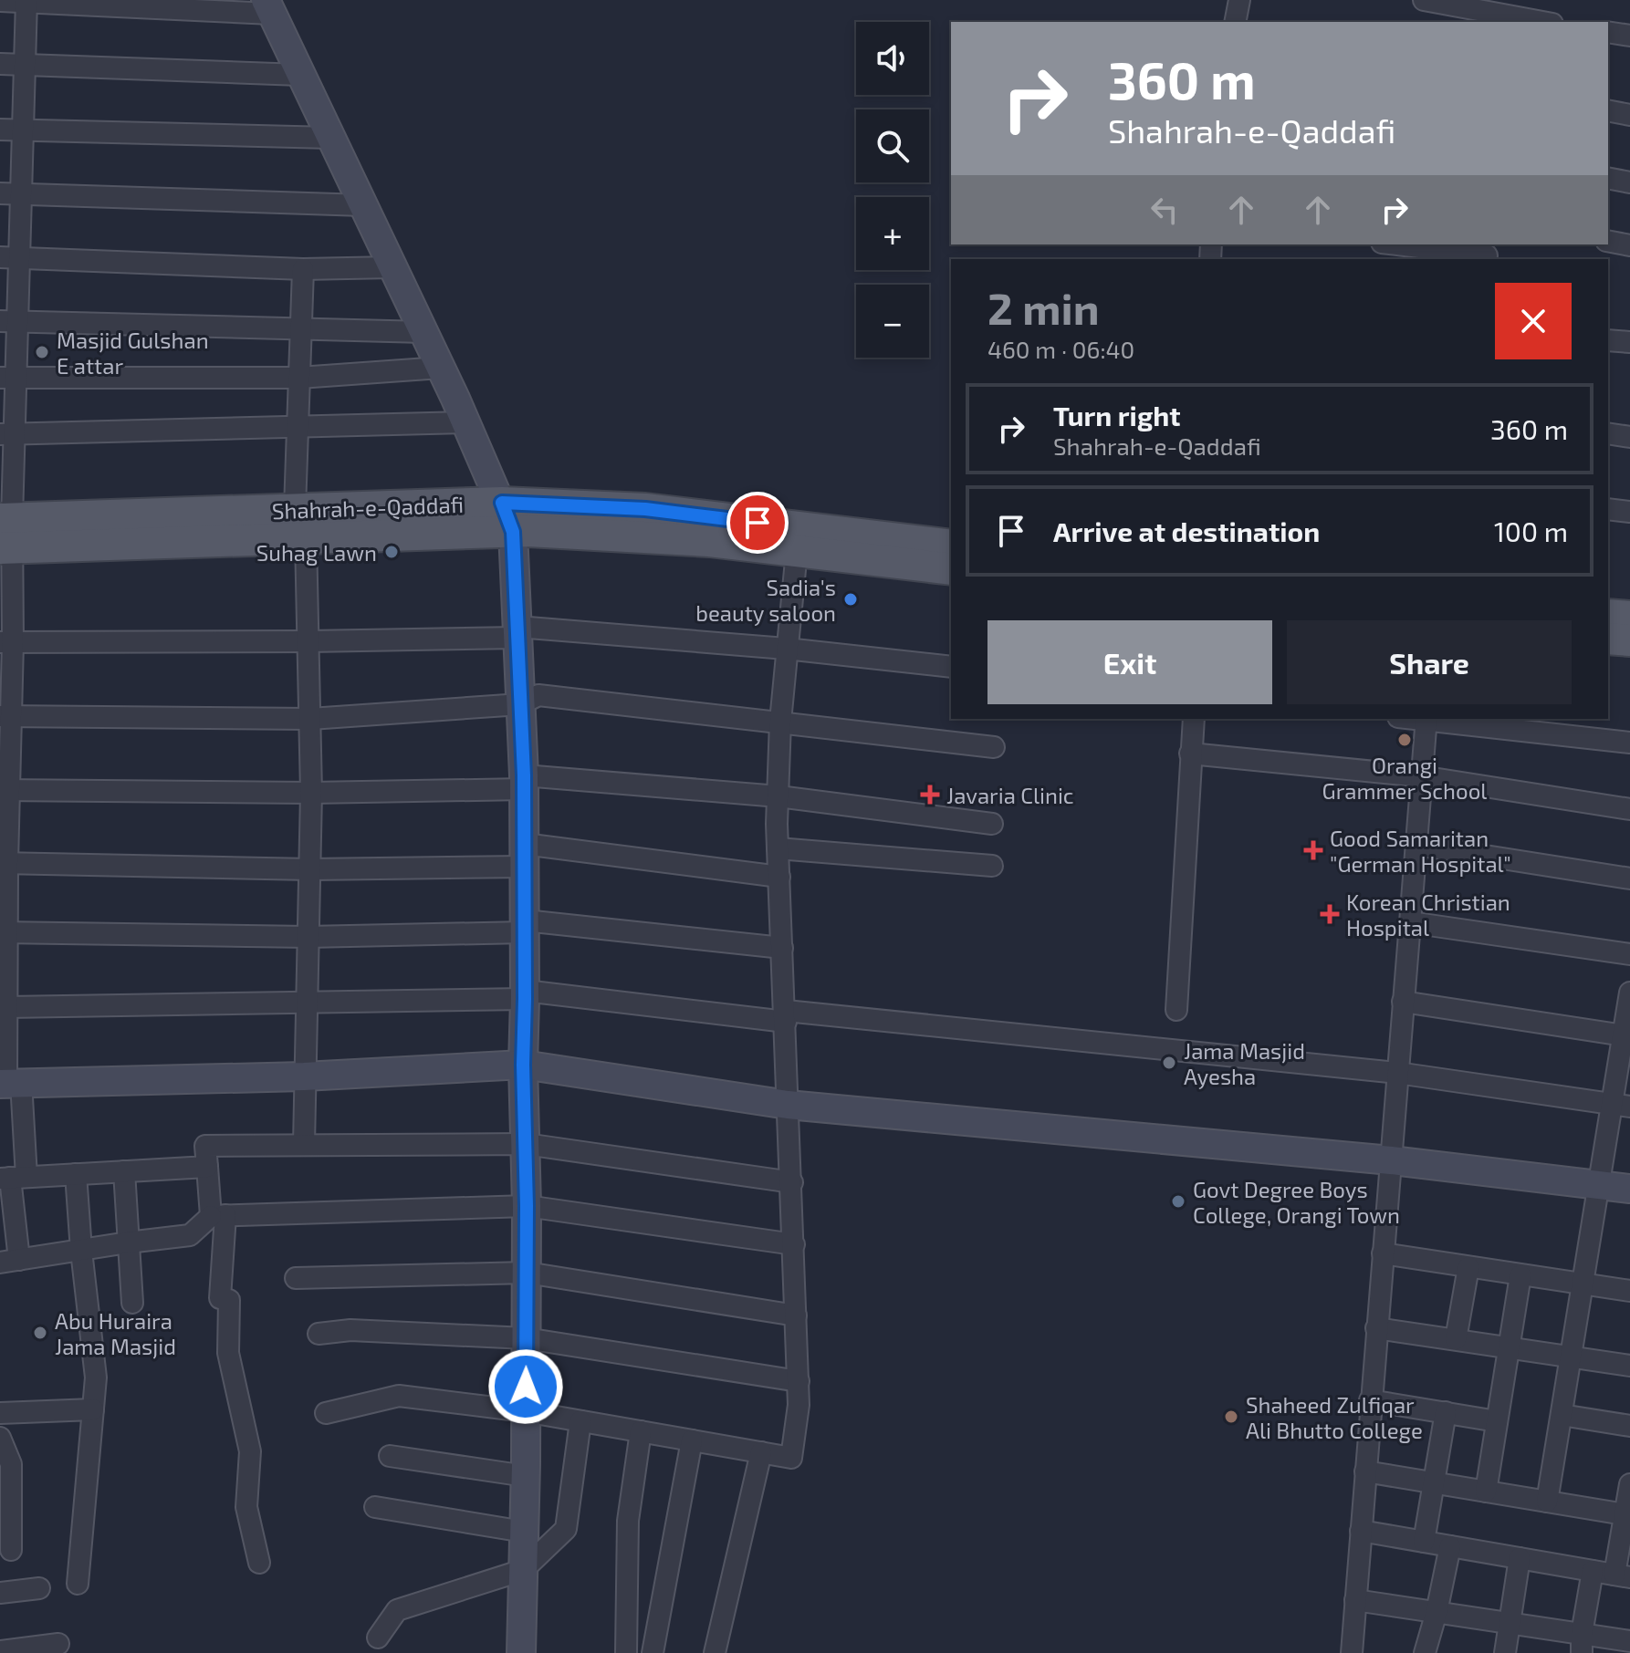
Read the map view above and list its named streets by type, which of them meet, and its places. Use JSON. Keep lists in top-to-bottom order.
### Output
{
  "streets": {
    "main road": ["Shahrah-e-Qaddafi"]
  },
  "places": {
    "other": [
      "Masjid Gulshan E attar",
      "Suhag Lawn",
      "Sadia's beauty saloon",
      "Orangi Grammer School",
      "Jama Masjid Ayesha",
      "Govt Degree Boys College, Orangi Town",
      "Abu Huraira Jama Masjid",
      "Shaheed Zulfiqar Ali Bhutto College"
    ],
    "health": ["Javaria Clinic", "Good Samaritan \"German Hospital\"", "Korean Christian Hospital"]
  },
  "page": {
    "map_buttons": ["+", "−"],
    "turn": ["360 m", "Shahrah-e-Qaddafi"],
    "heading": ["2 min", "460 m · 06:40"],
    "list": [
      {
        "name": "Turn right",
        "note": "Shahrah-e-Qaddafi",
        "value": "360 m"
      },
      {
        "name": "Arrive at destination",
        "value": "100 m"
      }
    ],
    "buttons": ["Exit", "Share"]
  }
}
